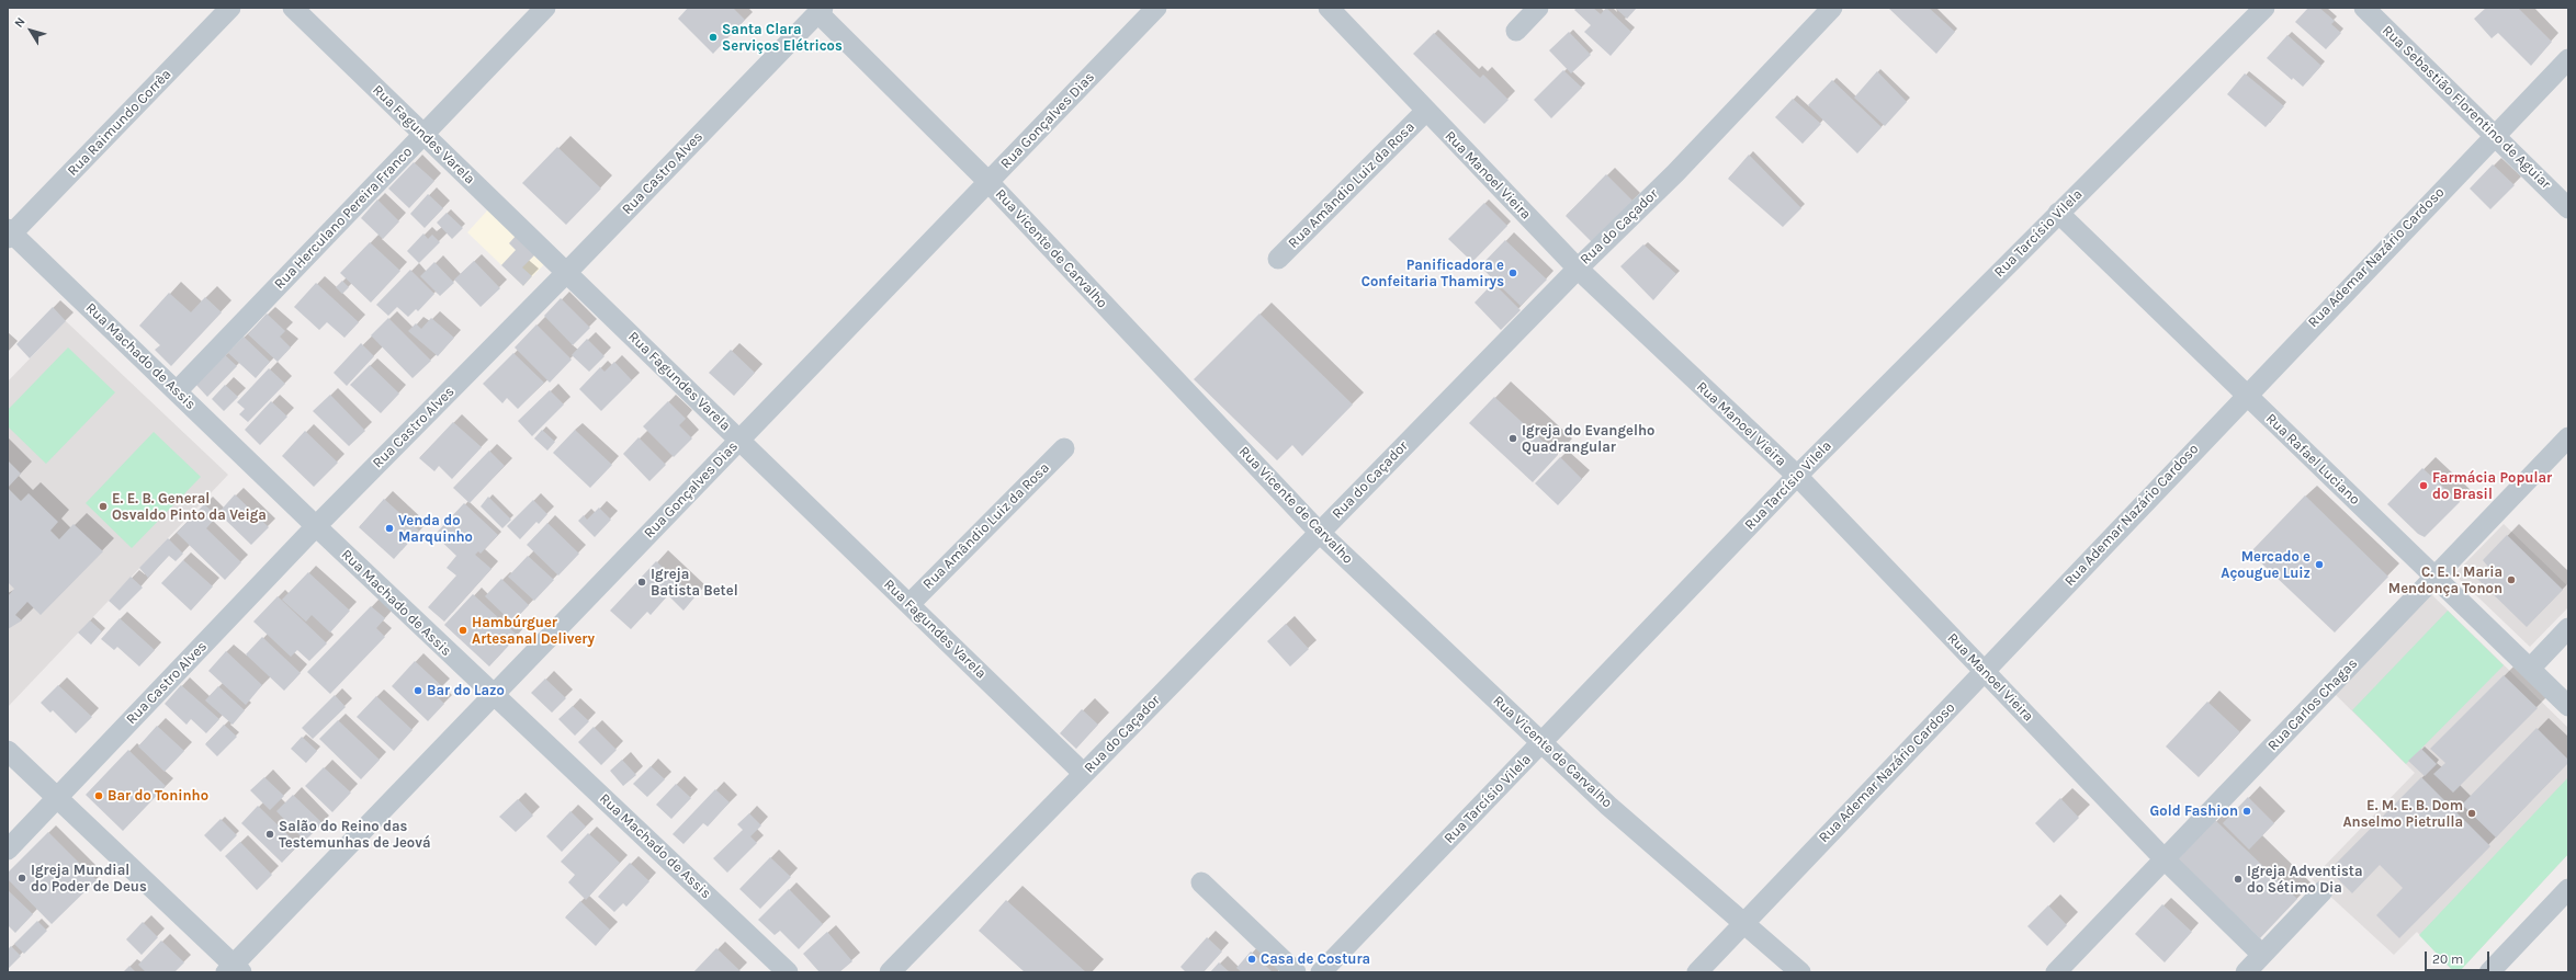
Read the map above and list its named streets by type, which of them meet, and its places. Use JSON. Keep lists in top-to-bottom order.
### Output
{
  "streets": {
    "street": [
      "Rua Sebastião Florentino de Aguiar",
      "Rua Gonçalves Dias",
      "Rua Raimundo Corrêa",
      "Rua Fagundes Varela",
      "Rua Castro Alves",
      "Rua Manoel Vieira",
      "Rua Amândio Luiz da Rosa",
      "Rua Herculano Pereira Franco",
      "Rua do Caçador",
      "Rua Tarcísio Vilela",
      "Rua Vicente de Carvalho",
      "Rua Ademar Nazário Cardoso",
      "Rua Machado de Assis",
      "Rua Rafael Luciano",
      "Rua Carlos Chagas"
    ]
  },
  "crossings": [
    ["Rua Sebastião Florentino de Aguiar", "Rua Ademar Nazário Cardoso"],
    ["Rua Gonçalves Dias", "Rua Fagundes Varela"],
    ["Rua Gonçalves Dias", "Rua Vicente de Carvalho"],
    ["Rua Gonçalves Dias", "Rua Machado de Assis"],
    ["Rua Raimundo Corrêa", "Rua Machado de Assis"],
    ["Rua Fagundes Varela", "Rua Castro Alves"],
    ["Rua Fagundes Varela", "Rua Amândio Luiz da Rosa"],
    ["Rua Fagundes Varela", "Rua Herculano Pereira Franco"],
    ["Rua Fagundes Varela", "Rua do Caçador"],
    ["Rua Castro Alves", "Rua Vicente de Carvalho"],
    ["Rua Castro Alves", "Rua Machado de Assis"],
    ["Rua Manoel Vieira", "Rua Amândio Luiz da Rosa"],
    ["Rua Manoel Vieira", "Rua do Caçador"],
    ["Rua Manoel Vieira", "Rua Tarcísio Vilela"],
    ["Rua Manoel Vieira", "Rua Ademar Nazário Cardoso"],
    ["Rua Manoel Vieira", "Rua Carlos Chagas"],
    ["Rua Herculano Pereira Franco", "Rua Machado de Assis"],
    ["Rua do Caçador", "Rua Vicente de Carvalho"],
    ["Rua Tarcísio Vilela", "Rua Vicente de Carvalho"],
    ["Rua Tarcísio Vilela", "Rua Rafael Luciano"],
    ["Rua Vicente de Carvalho", "Rua Ademar Nazário Cardoso"],
    ["Rua Ademar Nazário Cardoso", "Rua Rafael Luciano"],
    ["Rua Rafael Luciano", "Rua Carlos Chagas"]
  ],
  "places": [
    "Santa Clara Serviços Elétricos",
    "Panificadora e Confeitaria Thamirys",
    "Igreja do Evangelho Quadrangular",
    "Farmácia Popular do Brasil",
    "E. E. B. General Osvaldo Pinto da Veiga",
    "Venda do Marquinho",
    "Mercado e Açougue Luiz",
    "C. E. I. Maria Mendonça Tonon",
    "Igreja Batista Betel",
    "Hambúrguer Artesanal Delivery",
    "Bar do Lazo",
    "Bar do Toninho",
    "Gold Fashion",
    "E. M. E. B. Dom Anselmo Pietrulla",
    "Salão do Reino das Testemunhas de Jeová",
    "Igreja Mundial do Poder de Deus",
    "Igreja Adventista do Sétimo Dia",
    "Casa de Costura"
  ],
  "scale_bar": "20 m",
  "north": "top left"
}
